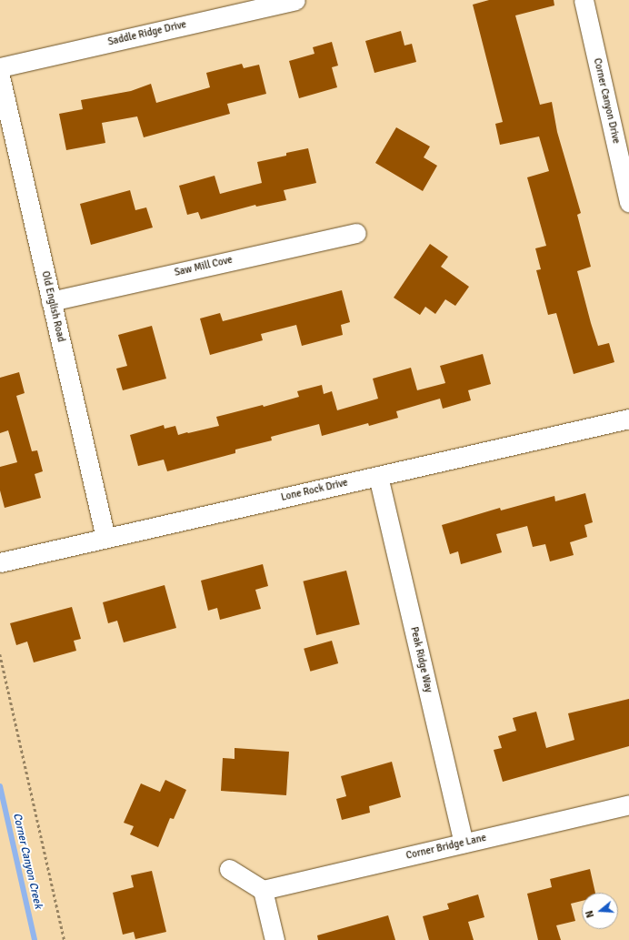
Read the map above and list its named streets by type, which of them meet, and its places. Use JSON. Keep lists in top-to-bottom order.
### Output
{
  "streets": {
    "street": [
      "Saddle Ridge Drive",
      "Corner Canyon Drive",
      "Saw Mill Cove",
      "Old English Road",
      "Lone Rock Drive",
      "Peak Ridge Way",
      "Corner Bridge Lane"
    ]
  },
  "crossings": [
    ["Saw Mill Cove", "Old English Road"],
    ["Old English Road", "Lone Rock Drive"],
    ["Lone Rock Drive", "Peak Ridge Way"],
    ["Peak Ridge Way", "Corner Bridge Lane"]
  ],
  "water": ["Corner Canyon Creek"],
  "north": "left"
}
